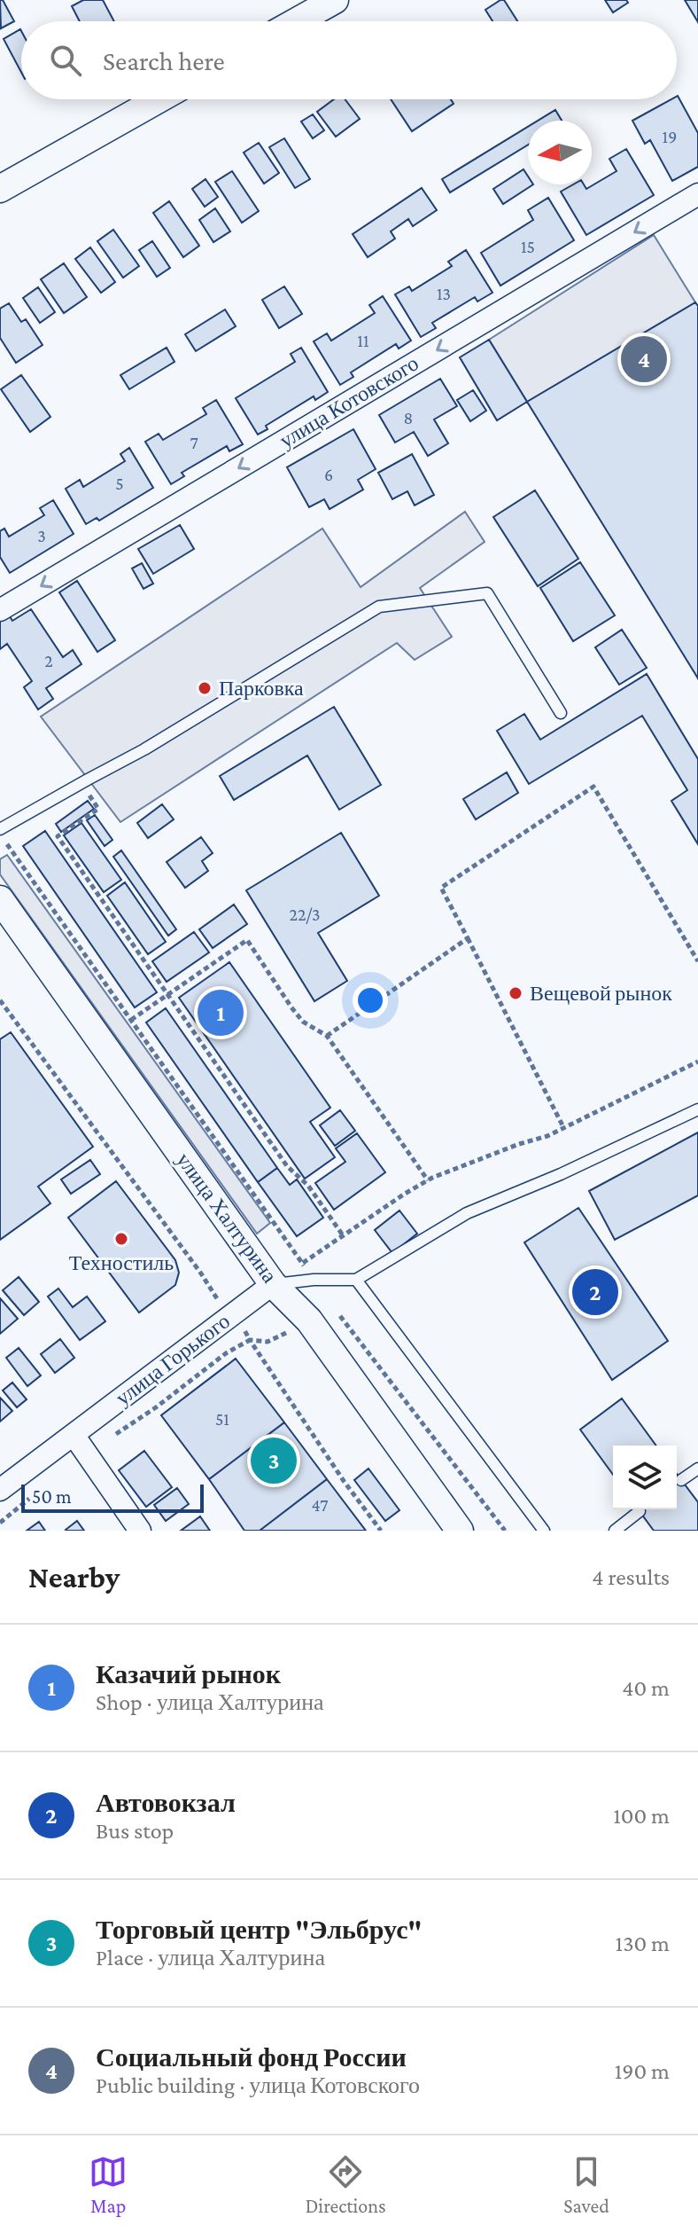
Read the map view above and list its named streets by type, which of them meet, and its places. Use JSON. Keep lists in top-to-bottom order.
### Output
{
  "streets": {
    "street": ["улица Котовского", "улица Халтурина", "улица Горького"]
  },
  "crossings": [
    ["улица Халтурина", "улица Горького"]
  ],
  "one_way": ["улица Котовского"],
  "places": ["Парковка", "Вещевой рынок", "Техностиль"],
  "house_numbers": [
    "19",
    "15",
    "13",
    "11",
    "8",
    "7",
    "6",
    "5",
    "3",
    "2",
    "22/3",
    "51",
    "47"
  ],
  "scale_bar": "50 m",
  "north": "left",
  "page": {
    "search": "Search here",
    "pins": [
      "4",
      "1",
      "2",
      "3"
    ],
    "scale": "50 m",
    "heading": ["Nearby", "4 results"],
    "list": [
      {
        "mark": "1",
        "name": "Казачий рынок",
        "note": "Shop · улица Халтурина",
        "value": "40 m"
      },
      {
        "mark": "2",
        "name": "Автовокзал",
        "note": "Bus stop",
        "value": "100 m"
      },
      {
        "mark": "3",
        "name": "Торговый центр \"Эльбрус\"",
        "note": "Place · улица Халтурина",
        "value": "130 m"
      },
      {
        "mark": "4",
        "name": "Социальный фонд России",
        "note": "Public building · улица Котовского",
        "value": "190 m"
      }
    ],
    "nav": ["Map", "Directions", "Saved"]
  }
}
